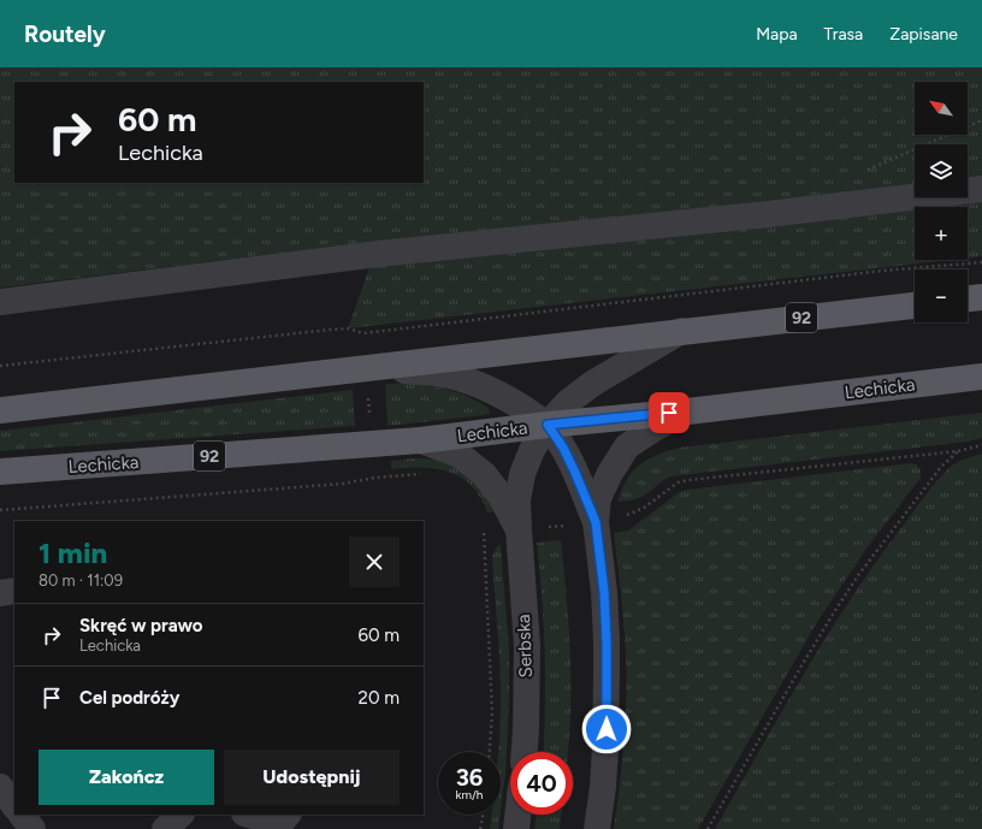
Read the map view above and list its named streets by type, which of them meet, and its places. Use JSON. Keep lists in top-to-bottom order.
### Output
{
  "streets": {
    "main road": ["92", "Lechicka"],
    "street": ["Serbska"]
  },
  "crossings": [
    ["92", "Serbska"],
    ["Lechicka", "Serbska"]
  ],
  "north": "top left",
  "page": {
    "header": "Routely",
    "nav": ["Mapa", "Trasa", "Zapisane"],
    "map_buttons": ["+", "−"],
    "turn": ["60 m", "Lechicka"],
    "heading": ["1 min", "80 m · 11:09"],
    "list": [
      {
        "name": "Skręć w prawo",
        "note": "Lechicka",
        "value": "60 m"
      },
      {
        "name": "Cel podróży",
        "value": "20 m"
      }
    ],
    "buttons": ["Zakończ", "Udostępnij"],
    "speed": "36 km/h",
    "limit": "40"
  }
}
